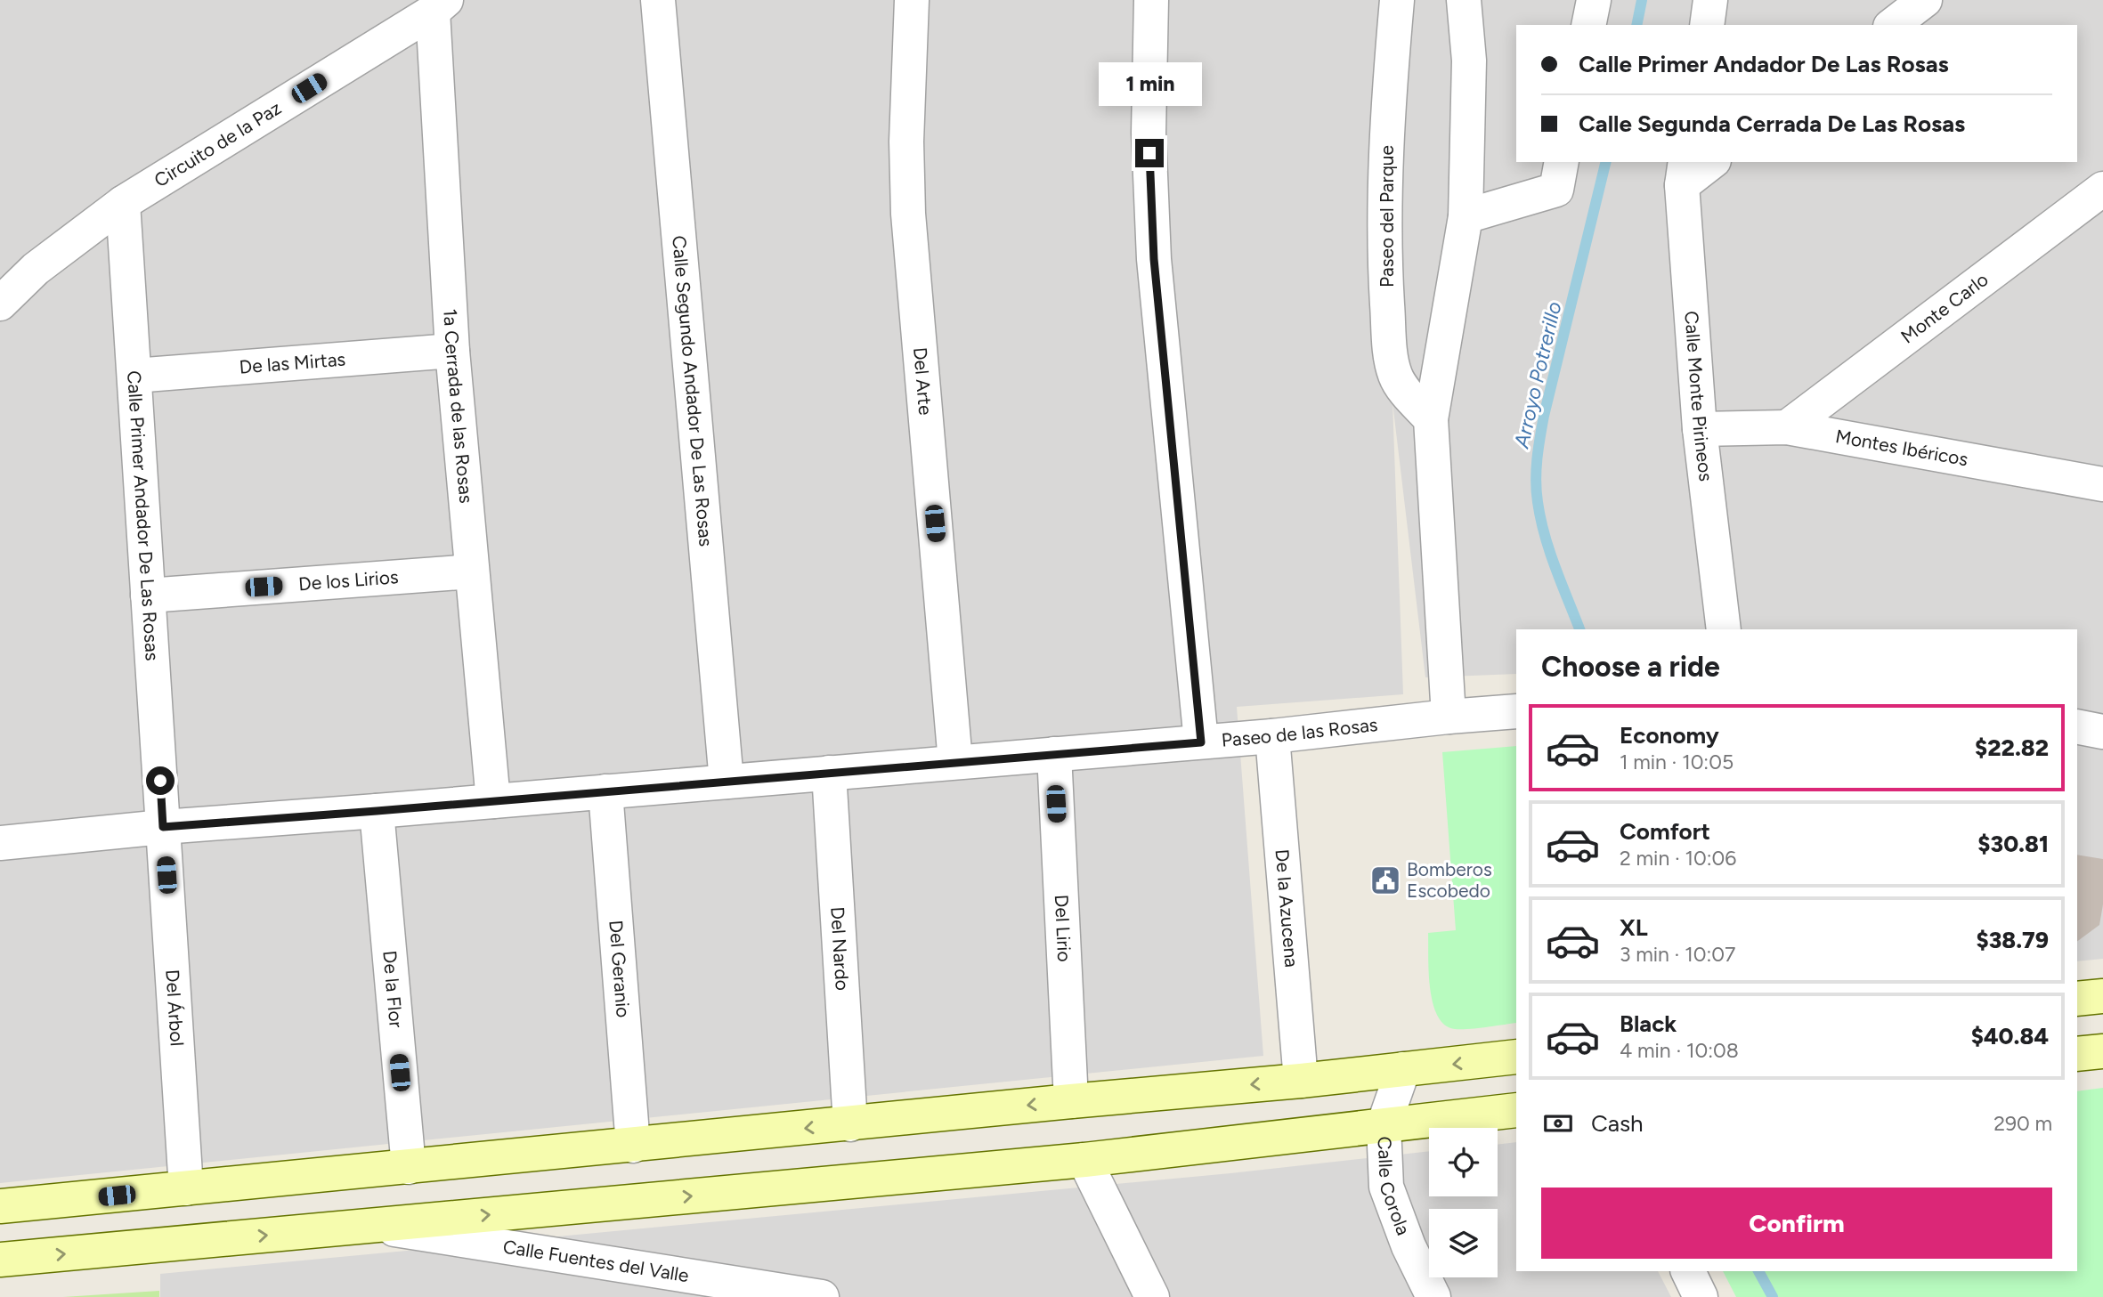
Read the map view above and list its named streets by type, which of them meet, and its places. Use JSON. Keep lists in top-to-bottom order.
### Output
{
  "streets": {
    "street": [
      "Circuito de la Paz",
      "Paseo del Parque",
      "Monte Carlo",
      "De las Mirtas",
      "Del Arte",
      "Calle Segundo Andador De Las Rosas",
      "Calle Monte Pirineos",
      "1a Cerrada de las Rosas",
      "Montes Ibéricos",
      "Calle Primer Andador De Las Rosas",
      "De los Lirios",
      "Paseo de las Rosas",
      "De la Azucena",
      "Del Lirio",
      "Del Nardo",
      "Del Geranio",
      "De la Flor",
      "Del Árbol",
      "Calle Corola",
      "Calle Fuentes del Valle"
    ]
  },
  "crossings": [
    ["Circuito de la Paz", "1a Cerrada de las Rosas"],
    ["Circuito de la Paz", "Calle Primer Andador De Las Rosas"],
    ["Monte Carlo", "Montes Ibéricos"],
    ["De las Mirtas", "1a Cerrada de las Rosas"],
    ["De las Mirtas", "Calle Primer Andador De Las Rosas"],
    ["Del Arte", "Paseo de las Rosas"],
    ["Calle Segundo Andador De Las Rosas", "Paseo de las Rosas"],
    ["Calle Monte Pirineos", "Montes Ibéricos"],
    ["1a Cerrada de las Rosas", "De los Lirios"],
    ["1a Cerrada de las Rosas", "Paseo de las Rosas"],
    ["Calle Primer Andador De Las Rosas", "De los Lirios"],
    ["Calle Primer Andador De Las Rosas", "Paseo de las Rosas"],
    ["Calle Primer Andador De Las Rosas", "Del Árbol"],
    ["Paseo de las Rosas", "De la Azucena"],
    ["Paseo de las Rosas", "Del Lirio"],
    ["Paseo de las Rosas", "Del Nardo"],
    ["Paseo de las Rosas", "Del Geranio"],
    ["Paseo de las Rosas", "De la Flor"],
    ["Paseo de las Rosas", "Del Árbol"]
  ],
  "water": ["Arroyo Potrerillo"],
  "places": {
    "public building": ["Bomberos Escobedo"]
  },
  "page": {
    "banner": ["Calle Primer Andador De Las Rosas", "Calle Segunda Cerrada De Las Rosas"],
    "bubble": "1 min",
    "heading": "Choose a ride",
    "list": [
      {
        "name": "Economy",
        "note": "1 min · 10:05",
        "value": "$22.82"
      },
      {
        "name": "Comfort",
        "note": "2 min · 10:06",
        "value": "$30.81"
      },
      {
        "name": "XL",
        "note": "3 min · 10:07",
        "value": "$38.79"
      },
      {
        "name": "Black",
        "note": "4 min · 10:08",
        "value": "$40.84"
      }
    ],
    "pay": ["Cash", "290 m"],
    "buttons": "Confirm"
  }
}
